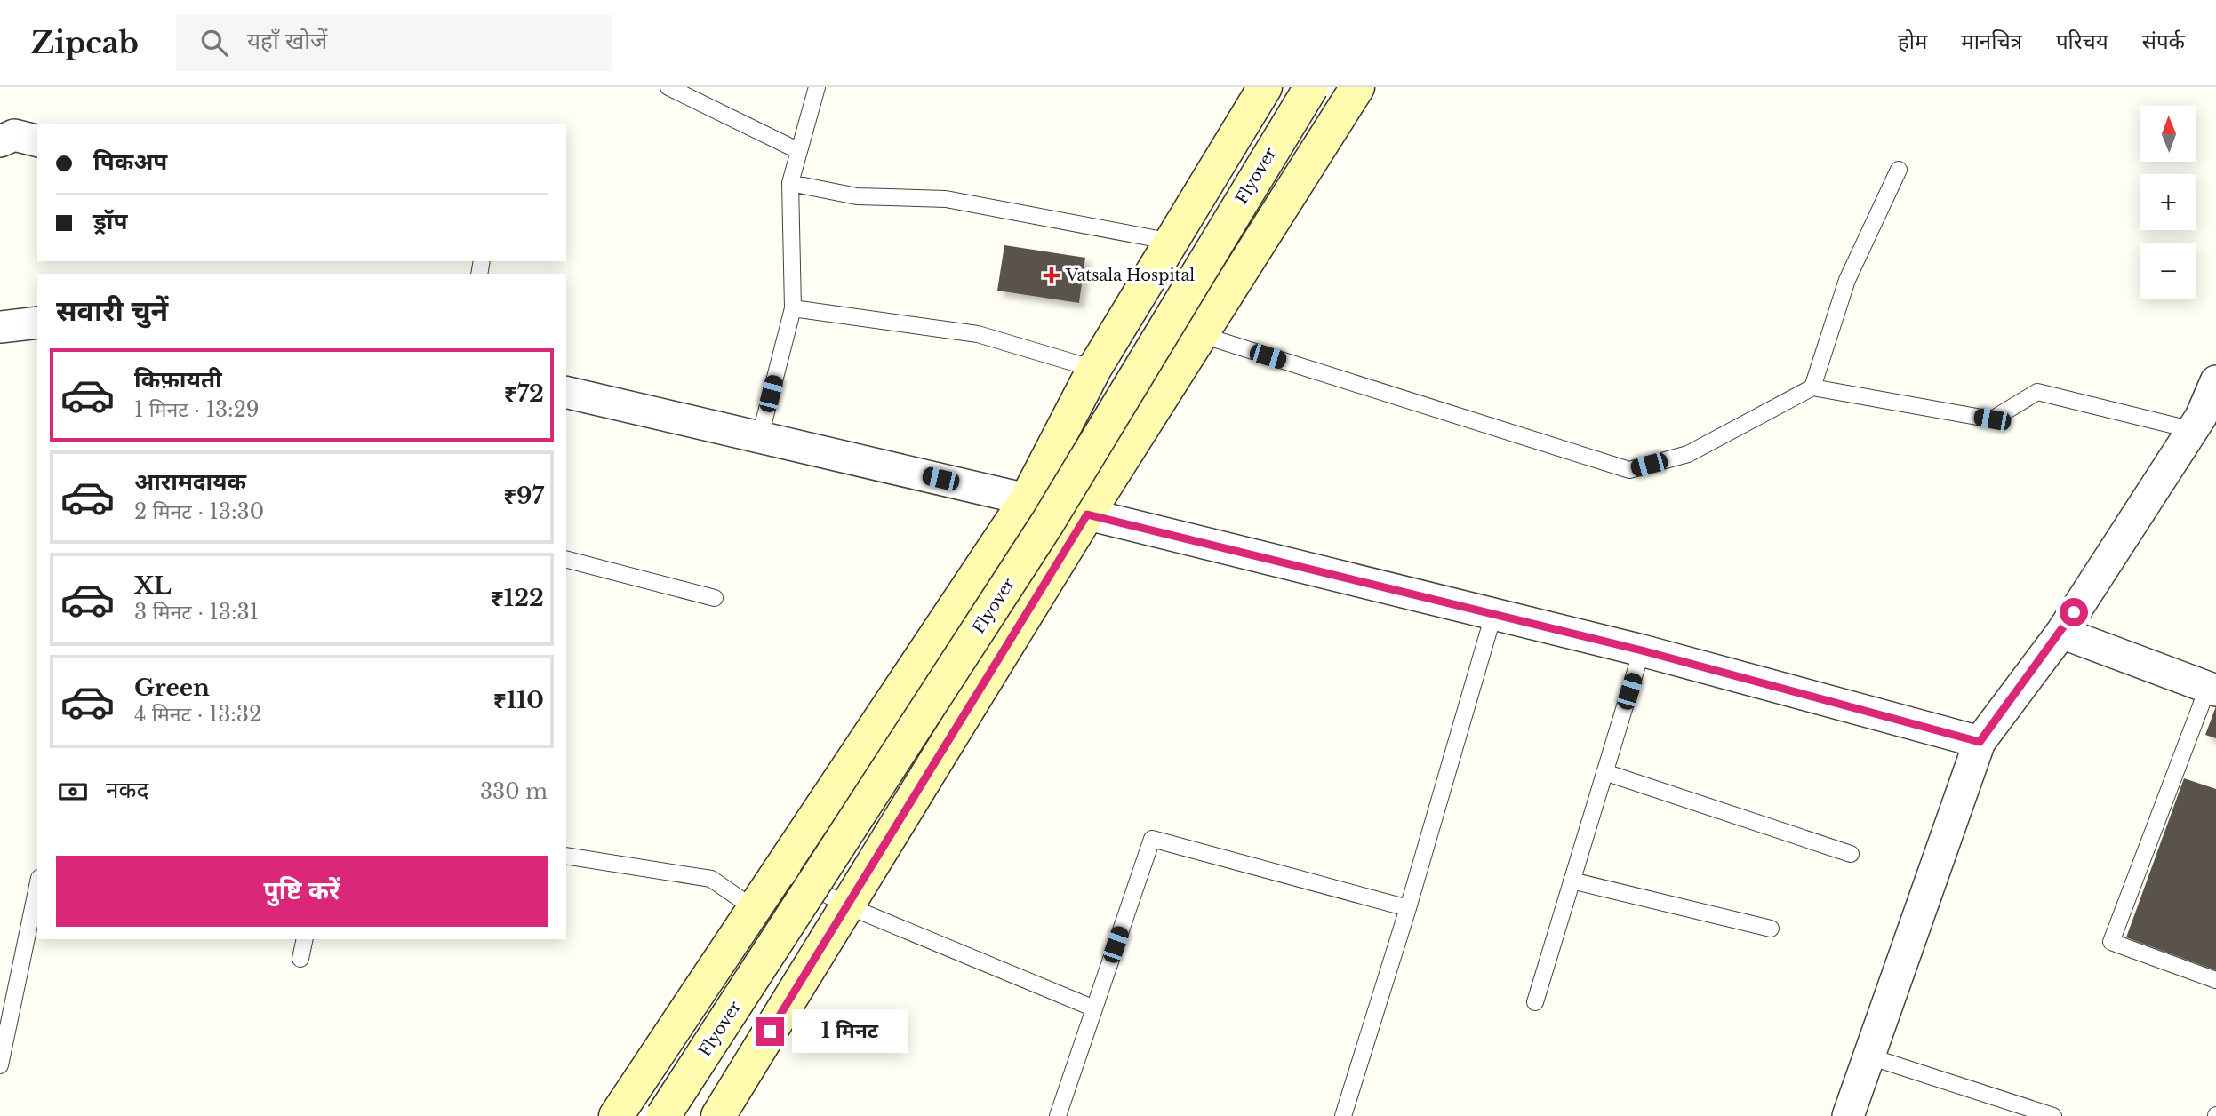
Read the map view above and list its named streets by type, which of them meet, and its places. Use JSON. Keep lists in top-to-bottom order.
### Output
{
  "streets": {
    "main road": ["Flyover"]
  },
  "places": {
    "health": ["Vatsala Hospital"]
  },
  "north": "top",
  "page": {
    "header": "Zipcab",
    "search": "यहाँ खोजें",
    "nav": [
      "होम",
      "मानचित्र",
      "परिचय",
      "संपर्क"
    ],
    "map_buttons": ["+", "−"],
    "banner": ["पिकअप", "ड्रॉप"],
    "heading": "सवारी चुनें",
    "list": [
      {
        "name": "किफ़ायती",
        "note": "1 मिनट · 13:29",
        "value": "₹72"
      },
      {
        "name": "आरामदायक",
        "note": "2 मिनट · 13:30",
        "value": "₹97"
      },
      {
        "name": "XL",
        "note": "3 मिनट · 13:31",
        "value": "₹122"
      },
      {
        "name": "Green",
        "note": "4 मिनट · 13:32",
        "value": "₹110"
      }
    ],
    "pay": ["नकद", "330 m"],
    "buttons": "पुष्टि करें",
    "bubble": "1 मिनट"
  }
}
